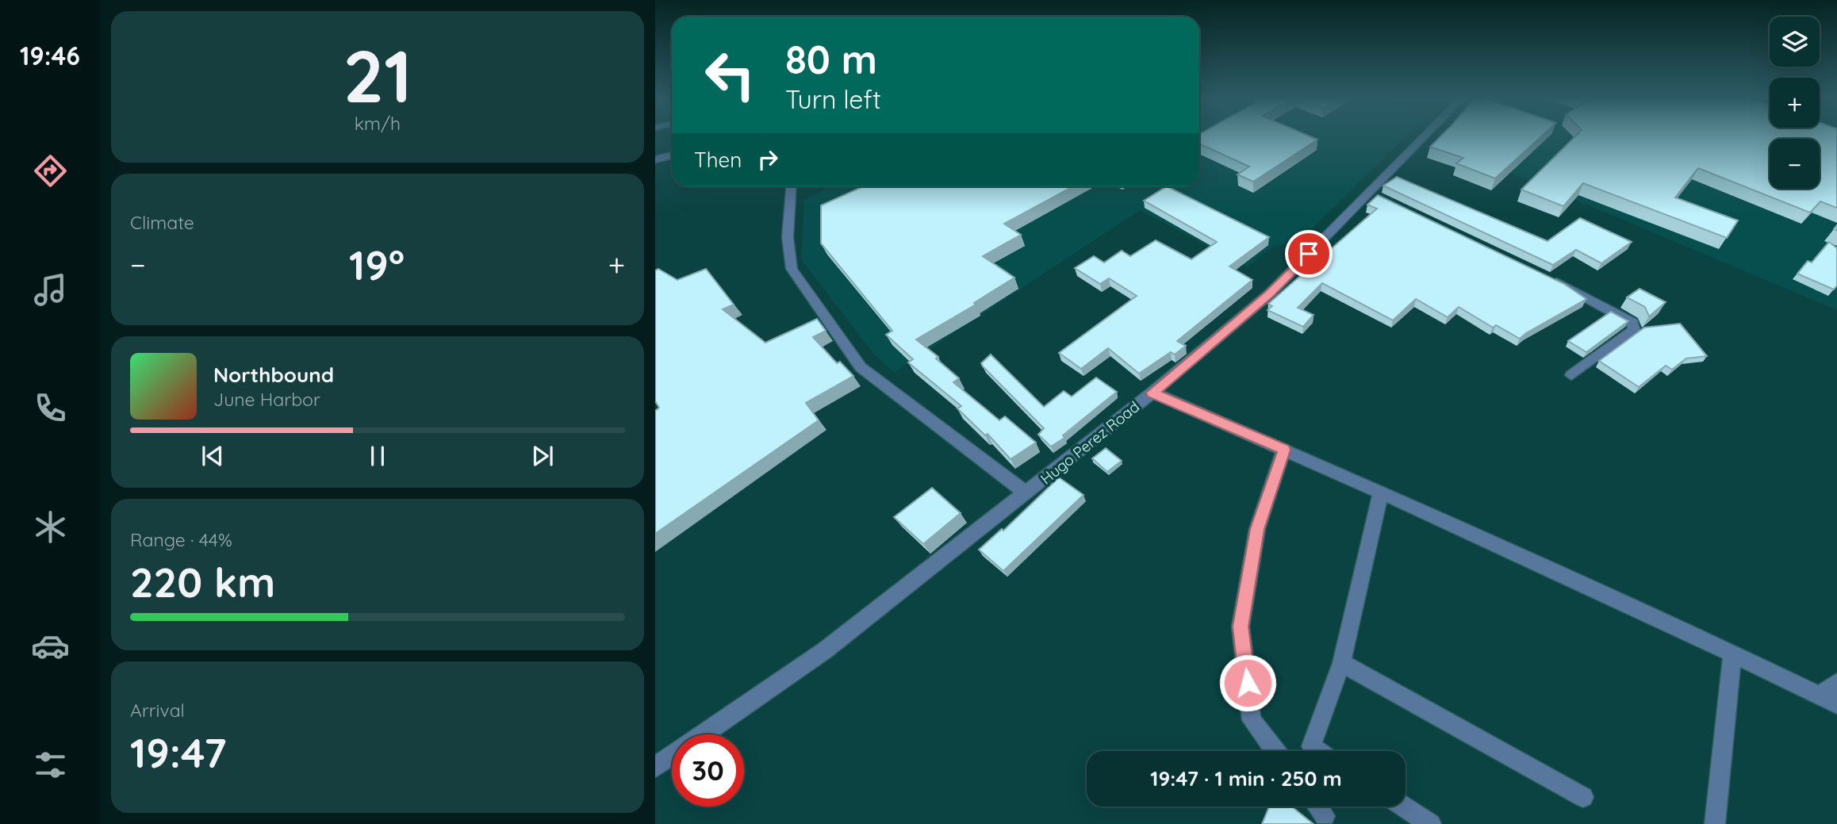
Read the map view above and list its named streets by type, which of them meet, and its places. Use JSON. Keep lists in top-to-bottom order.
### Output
{
  "streets": {
    "street": ["Hugo Perez Road"]
  },
  "page": {
    "tabs": "19:46",
    "tile": [
      ["21", "km/h"],
      "Climate",
      ["Range · 44%", "220 km"],
      ["Arrival", "19:47"]
    ],
    "map_buttons": ["+", "−"],
    "turn": ["80 m", "Turn left"],
    "then": "Then",
    "heat": ["−", "19°", "+"],
    "song": ["Northbound", "June Harbor"],
    "limit": "30",
    "trip": "19:47 · 1 min · 250 m"
  }
}
